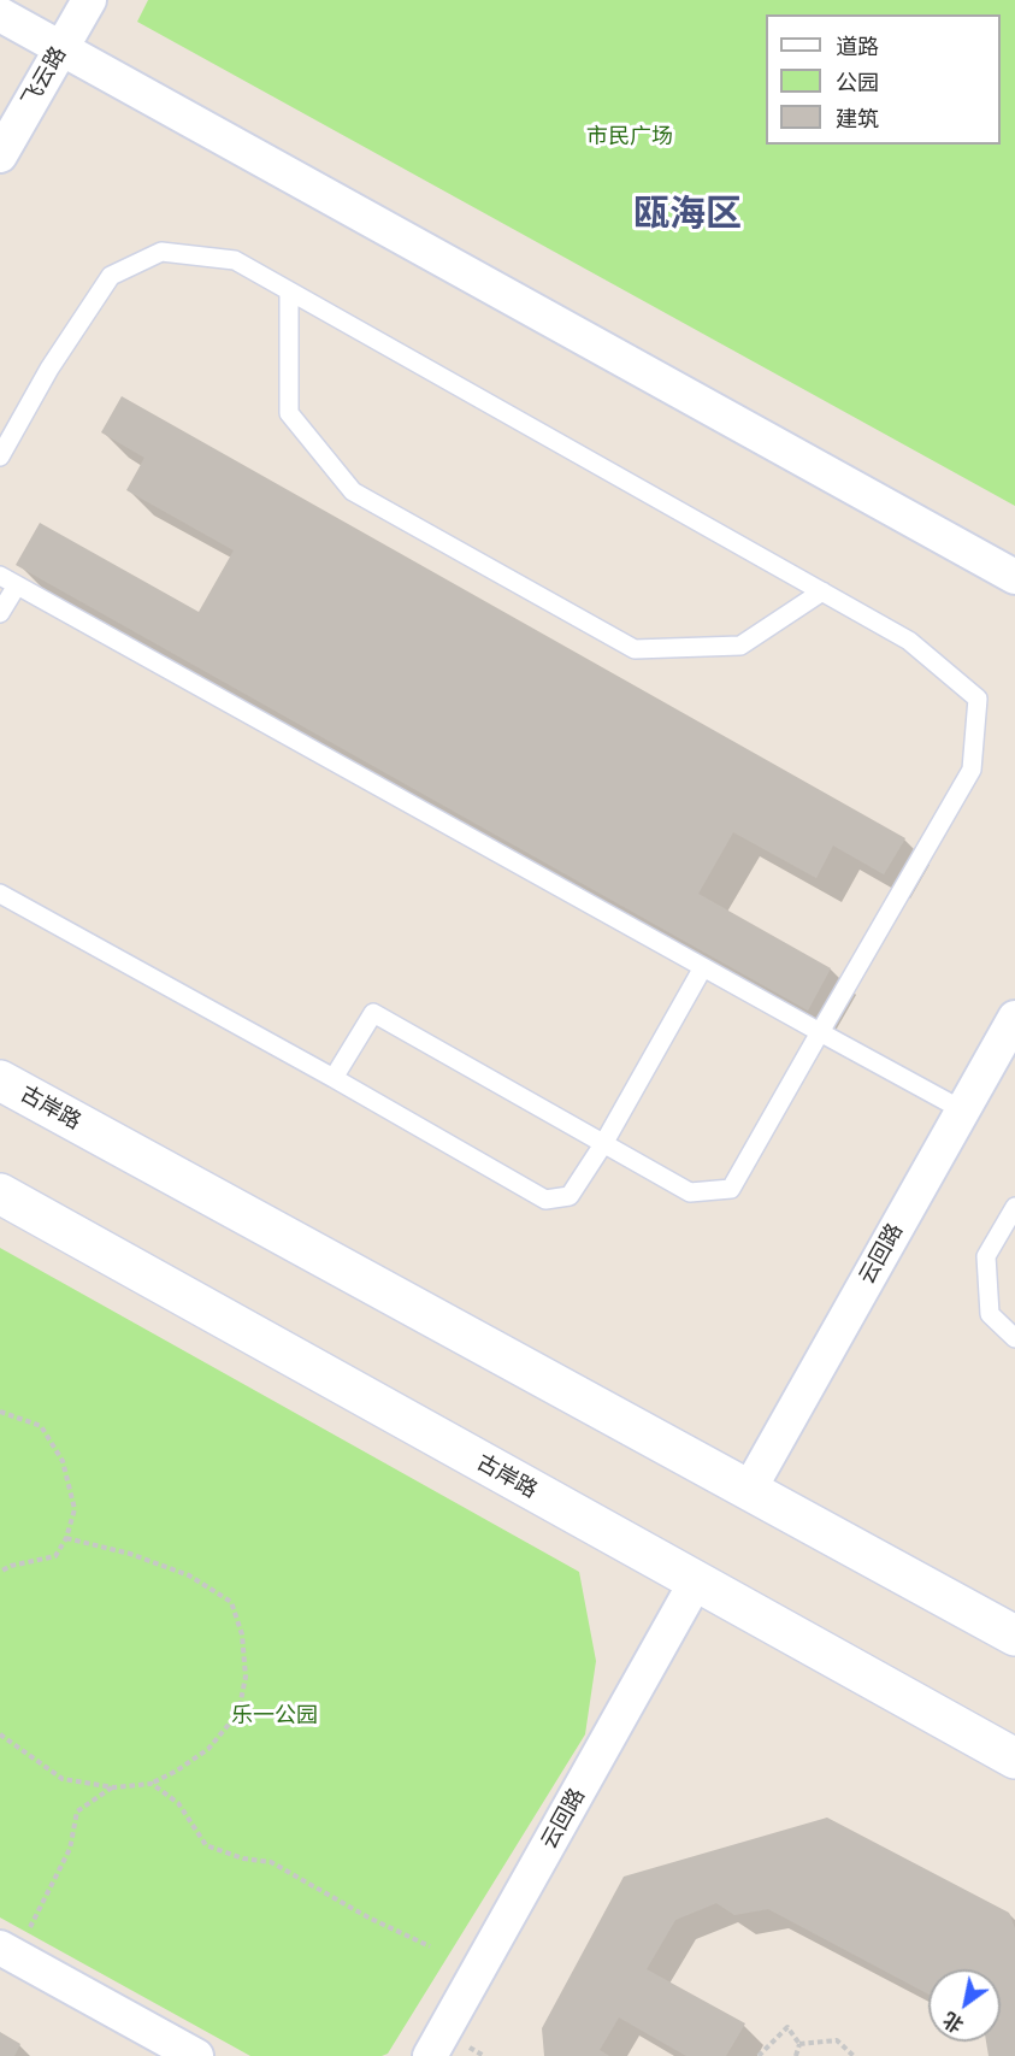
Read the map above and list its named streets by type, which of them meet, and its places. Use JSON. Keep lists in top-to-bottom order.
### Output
{
  "streets": {
    "street": ["飞云路", "古岸路", "云回路"]
  },
  "crossings": [
    ["古岸路", "云回路"]
  ],
  "districts": ["瓯海区"],
  "parks": ["市民广场", "乐一公园"],
  "legend": ["道路", "公园", "建筑"],
  "north": "bottom left"
}
